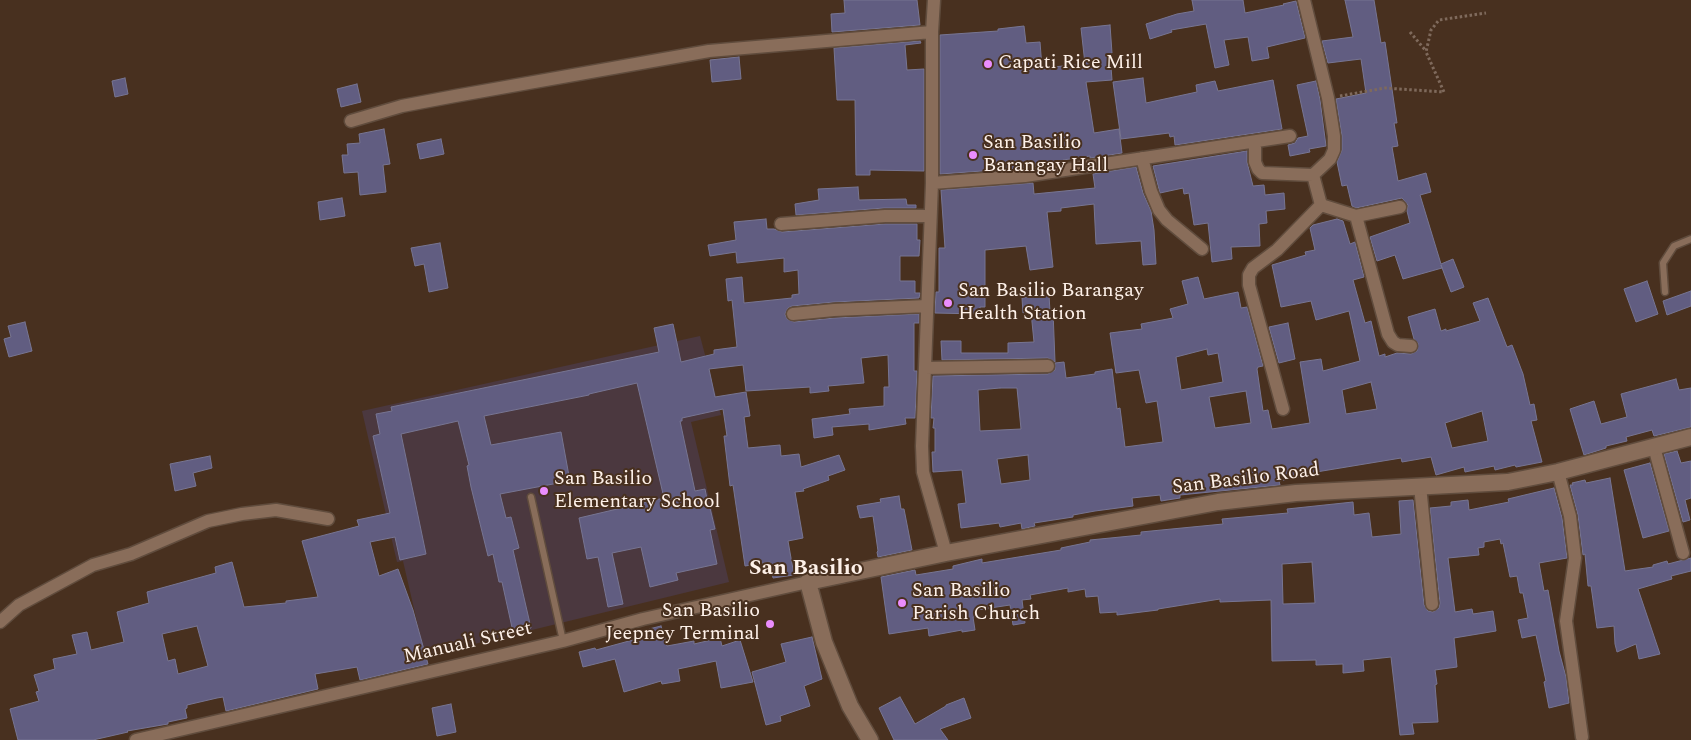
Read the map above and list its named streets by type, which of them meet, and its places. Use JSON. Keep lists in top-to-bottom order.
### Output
{
  "streets": {
    "street": ["San Basilio Road", "Manuali Street"]
  },
  "crossings": [
    ["San Basilio Road", "Manuali Street"]
  ],
  "districts": ["San Basilio"],
  "places": [
    "Capati Rice Mill",
    "San Basilio Barangay Hall",
    "San Basilio Barangay Health Station",
    "San Basilio Elementary School",
    "San Basilio Parish Church",
    "San Basilio Jeepney Terminal"
  ]
}
